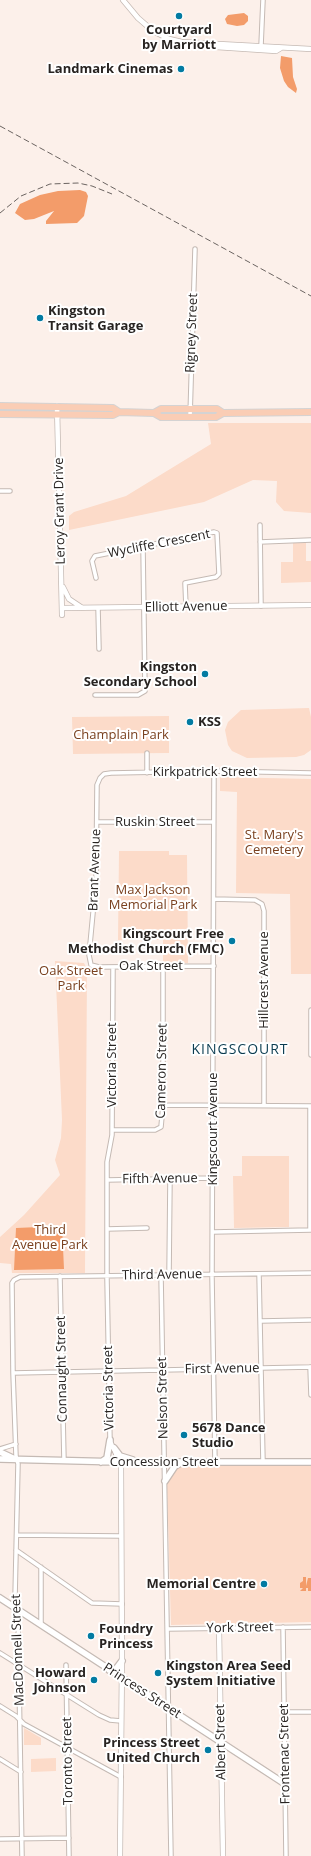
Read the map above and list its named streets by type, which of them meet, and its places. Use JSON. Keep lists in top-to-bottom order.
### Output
{
  "streets": {
    "main road": ["Concession Street", "Princess Street"],
    "street": [
      "Rigney Street",
      "Leroy Grant Drive",
      "Wycliffe Crescent",
      "Elliott Avenue",
      "Kirkpatrick Street",
      "Ruskin Street",
      "Brant Avenue",
      "Oak Street",
      "Hillcrest Avenue",
      "Victoria Street",
      "Cameron Street",
      "Kingscourt Avenue",
      "Fifth Avenue",
      "Third Avenue",
      "Connaught Street",
      "First Avenue",
      "Nelson Street",
      "York Street",
      "MacDonnell Street",
      "Albert Street",
      "Frontenac Street",
      "Toronto Street"
    ]
  },
  "crossings": [
    ["Leroy Grant Drive", "Elliott Avenue"],
    ["Wycliffe Crescent", "Elliott Avenue"],
    ["Kirkpatrick Street", "Brant Avenue"],
    ["Kirkpatrick Street", "Kingscourt Avenue"],
    ["Ruskin Street", "Brant Avenue"],
    ["Ruskin Street", "Kingscourt Avenue"],
    ["Brant Avenue", "Oak Street"],
    ["Oak Street", "Victoria Street"],
    ["Oak Street", "Cameron Street"],
    ["Oak Street", "Kingscourt Avenue"],
    ["Hillcrest Avenue", "Kingscourt Avenue"],
    ["Victoria Street", "Cameron Street"],
    ["Victoria Street", "Fifth Avenue"],
    ["Victoria Street", "Third Avenue"],
    ["Victoria Street", "First Avenue"],
    ["Victoria Street", "Concession Street"],
    ["Victoria Street", "Princess Street"],
    ["Kingscourt Avenue", "Fifth Avenue"],
    ["Kingscourt Avenue", "Third Avenue"],
    ["Kingscourt Avenue", "First Avenue"],
    ["Kingscourt Avenue", "Concession Street"],
    ["Third Avenue", "Connaught Street"],
    ["Third Avenue", "Nelson Street"],
    ["Third Avenue", "MacDonnell Street"],
    ["Connaught Street", "First Avenue"],
    ["Connaught Street", "Concession Street"],
    ["First Avenue", "Nelson Street"],
    ["First Avenue", "MacDonnell Street"],
    ["Nelson Street", "Concession Street"],
    ["Nelson Street", "York Street"],
    ["Nelson Street", "Princess Street"],
    ["Concession Street", "MacDonnell Street"],
    ["York Street", "Albert Street"],
    ["York Street", "Frontenac Street"],
    ["MacDonnell Street", "Princess Street"],
    ["Princess Street", "Albert Street"],
    ["Princess Street", "Frontenac Street"]
  ],
  "districts": ["KINGSCOURT"],
  "parks": [
    "Champlain Park",
    "St. Mary's Cemetery",
    "Max Jackson Memorial Park",
    "Oak Street Park",
    "Third Avenue Park"
  ],
  "places": [
    "Courtyard by Marriott",
    "Landmark Cinemas",
    "Kingston Transit Garage",
    "Kingston Secondary School",
    "KSS",
    "Kingscourt Free Methodist Church (FMC)",
    "5678 Dance Studio",
    "Memorial Centre",
    "Foundry Princess",
    "Kingston Area Seed System Initiative",
    "Howard Johnson",
    "Princess Street United Church"
  ]
}
